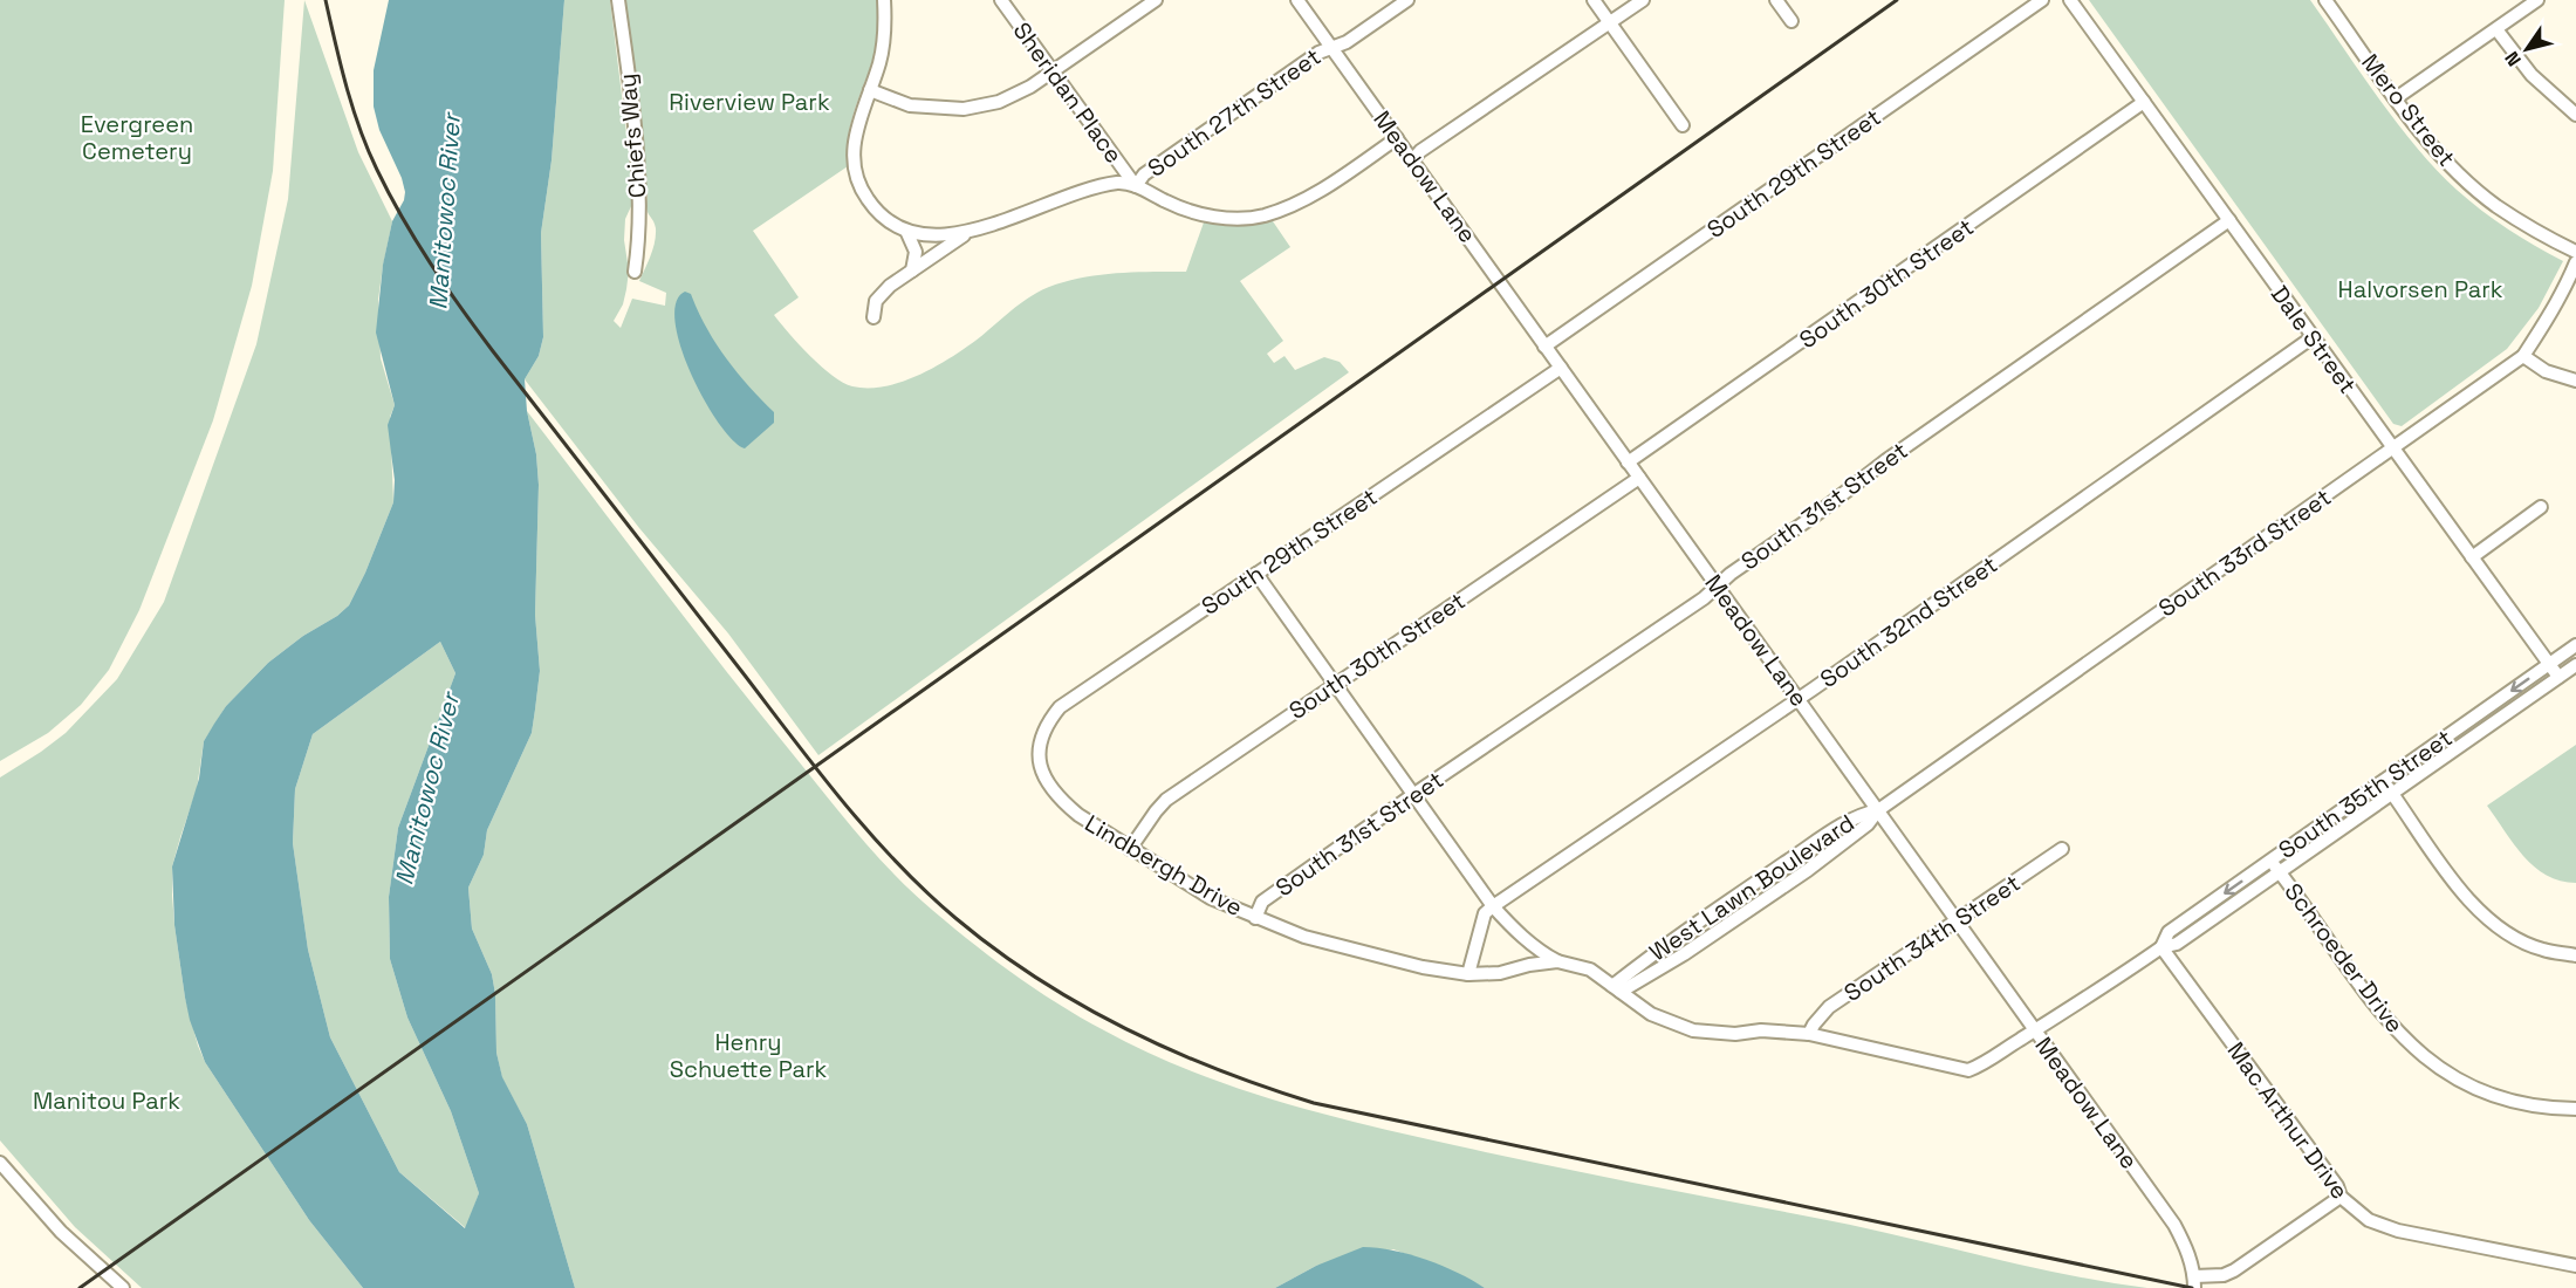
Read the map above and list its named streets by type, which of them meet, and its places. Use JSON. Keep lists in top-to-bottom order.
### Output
{
  "streets": {
    "street": [
      "Sheridan Place",
      "Mero Street",
      "South 27th Street",
      "Chiefs Way",
      "South 29th Street",
      "Meadow Lane",
      "South 30th Street",
      "Dale Street",
      "South 31st Street",
      "South 33rd Street",
      "South 32nd Street",
      "South 35th Street",
      "Lindbergh Drive",
      "West Lawn Boulevard",
      "South 34th Street",
      "Schroeder Drive",
      "Mac Arthur Drive"
    ]
  },
  "crossings": [
    ["Sheridan Place", "South 27th Street"],
    ["South 27th Street", "Meadow Lane"],
    ["South 29th Street", "Meadow Lane"],
    ["South 29th Street", "Lindbergh Drive"],
    ["Meadow Lane", "South 30th Street"],
    ["Meadow Lane", "South 31st Street"],
    ["Meadow Lane", "South 33rd Street"],
    ["Meadow Lane", "South 32nd Street"],
    ["Meadow Lane", "South 35th Street"],
    ["Meadow Lane", "West Lawn Boulevard"],
    ["Meadow Lane", "South 34th Street"],
    ["South 30th Street", "Dale Street"],
    ["South 30th Street", "Lindbergh Drive"],
    ["Dale Street", "South 31st Street"],
    ["Dale Street", "South 33rd Street"],
    ["Dale Street", "South 32nd Street"],
    ["Dale Street", "South 35th Street"],
    ["South 31st Street", "Lindbergh Drive"],
    ["South 33rd Street", "West Lawn Boulevard"],
    ["South 35th Street", "Lindbergh Drive"],
    ["South 35th Street", "Schroeder Drive"],
    ["South 35th Street", "Mac Arthur Drive"],
    ["Lindbergh Drive", "West Lawn Boulevard"],
    ["Lindbergh Drive", "South 34th Street"]
  ],
  "water": ["Manitowoc River"],
  "parks": [
    "Riverview Park",
    "Evergreen Cemetery",
    "Halvorsen Park",
    "Henry Schuette Park",
    "Manitou Park"
  ],
  "north": "bottom left"
}
